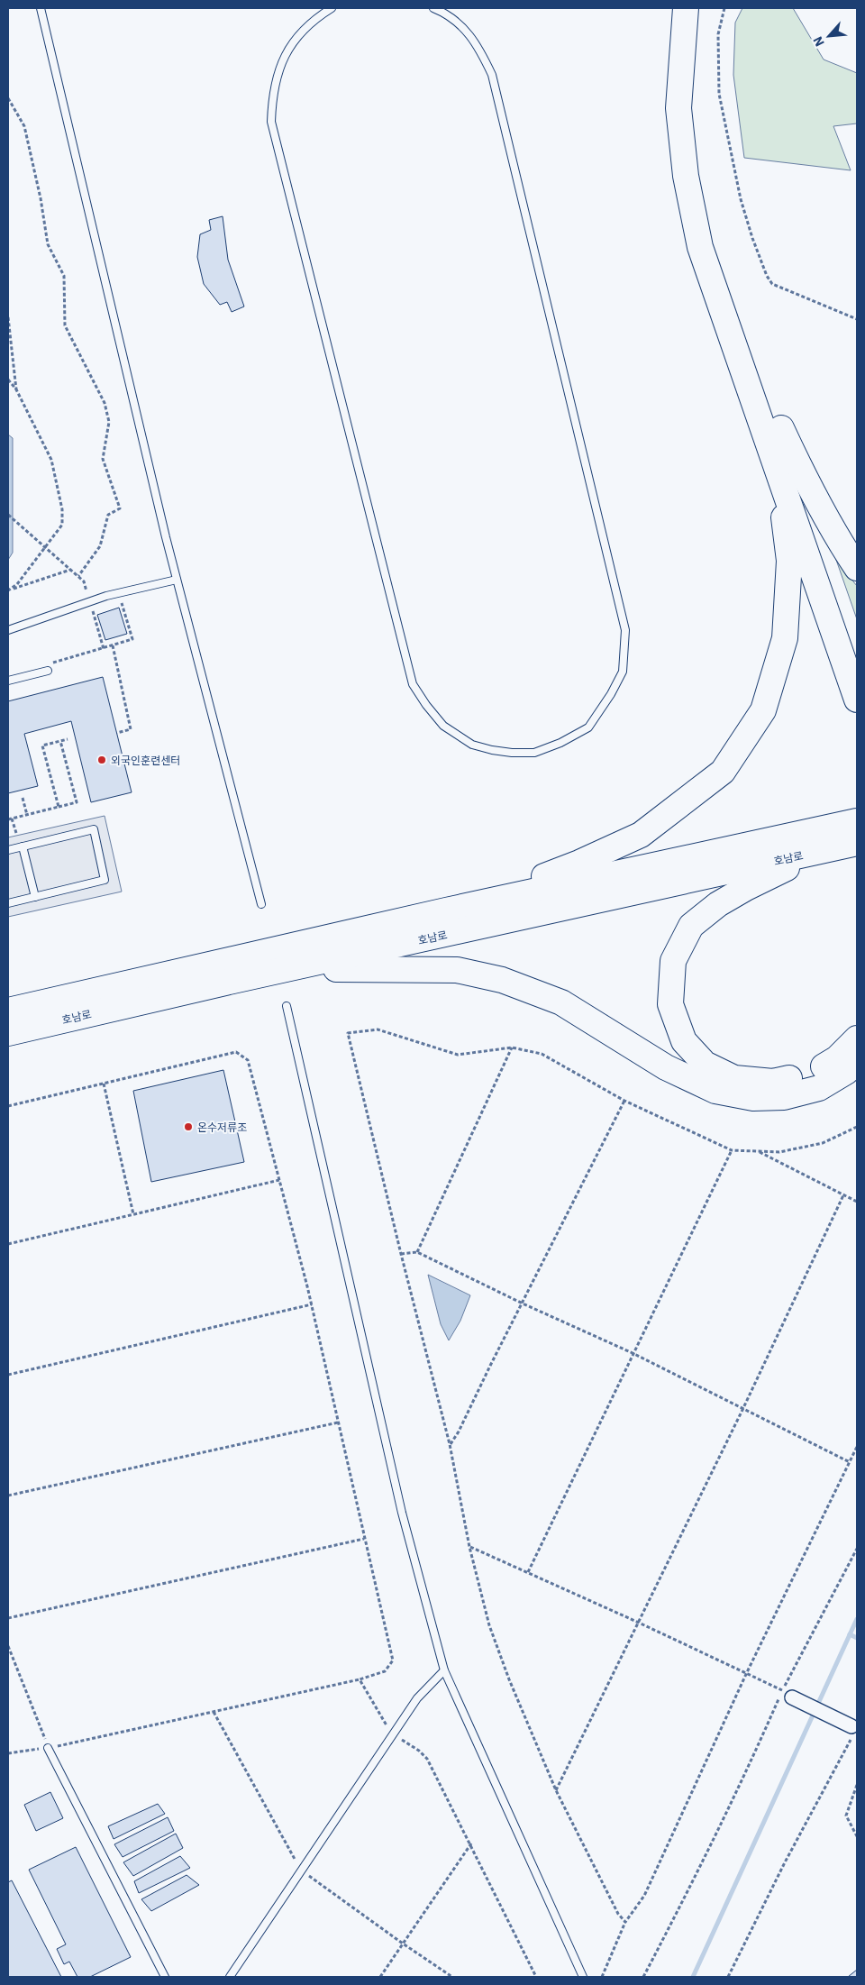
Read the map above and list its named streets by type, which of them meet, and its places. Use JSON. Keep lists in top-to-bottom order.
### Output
{
  "streets": {
    "highway": ["호남로"]
  },
  "places": ["외국인훈련센터", "온수저류조"],
  "north": "bottom left"
}
